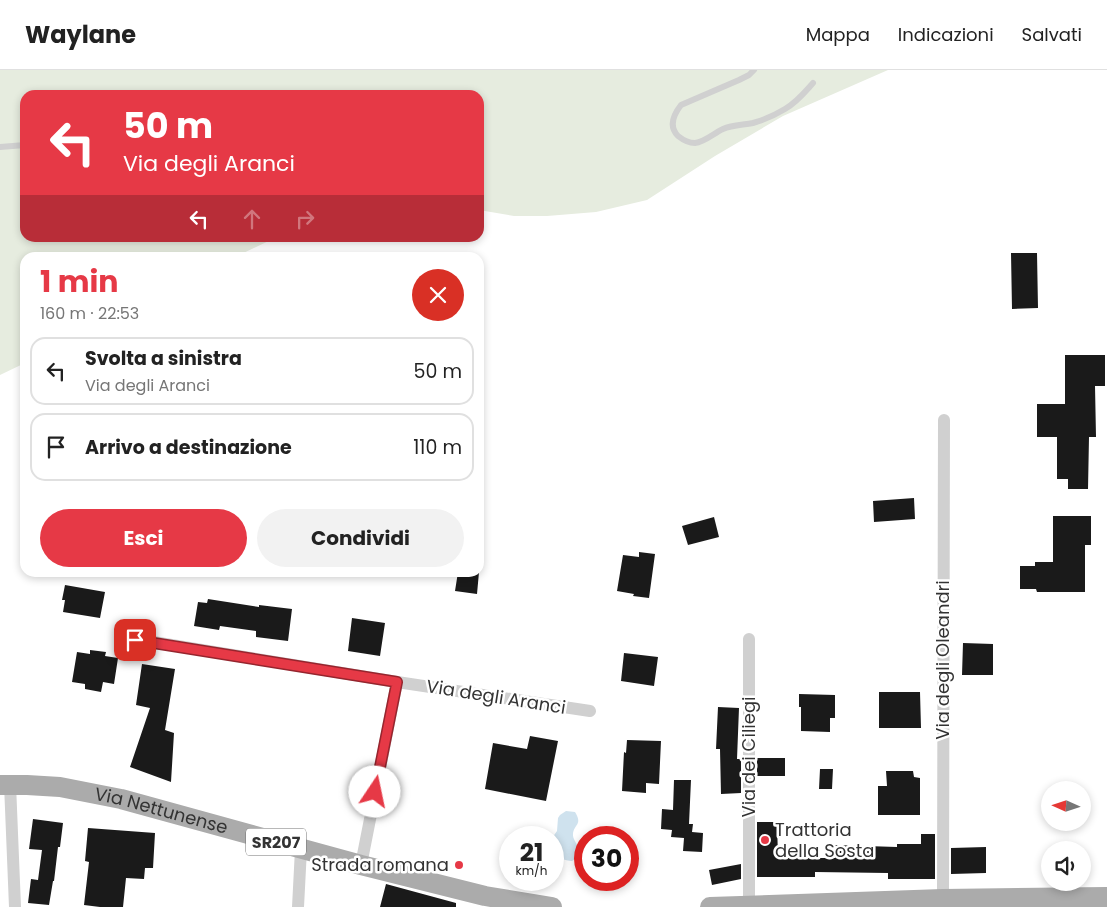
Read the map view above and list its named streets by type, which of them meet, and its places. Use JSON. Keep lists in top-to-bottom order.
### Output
{
  "streets": {
    "main road": ["Via Nettunense", "SR207"],
    "street": ["Via degli Oleandri", "Via degli Aranci", "Via dei Ciliegi"]
  },
  "places": ["Trattoria della Sosta", "Strada romana"],
  "north": "left",
  "page": {
    "header": "Waylane",
    "nav": ["Mappa", "Indicazioni", "Salvati"],
    "turn": ["50 m", "Via degli Aranci"],
    "heading": ["1 min", "160 m · 22:53"],
    "list": [
      {
        "name": "Svolta a sinistra",
        "note": "Via degli Aranci",
        "value": "50 m"
      },
      {
        "name": "Arrivo a destinazione",
        "value": "110 m"
      }
    ],
    "buttons": ["Esci", "Condividi"],
    "speed": "21 km/h",
    "limit": "30"
  }
}
